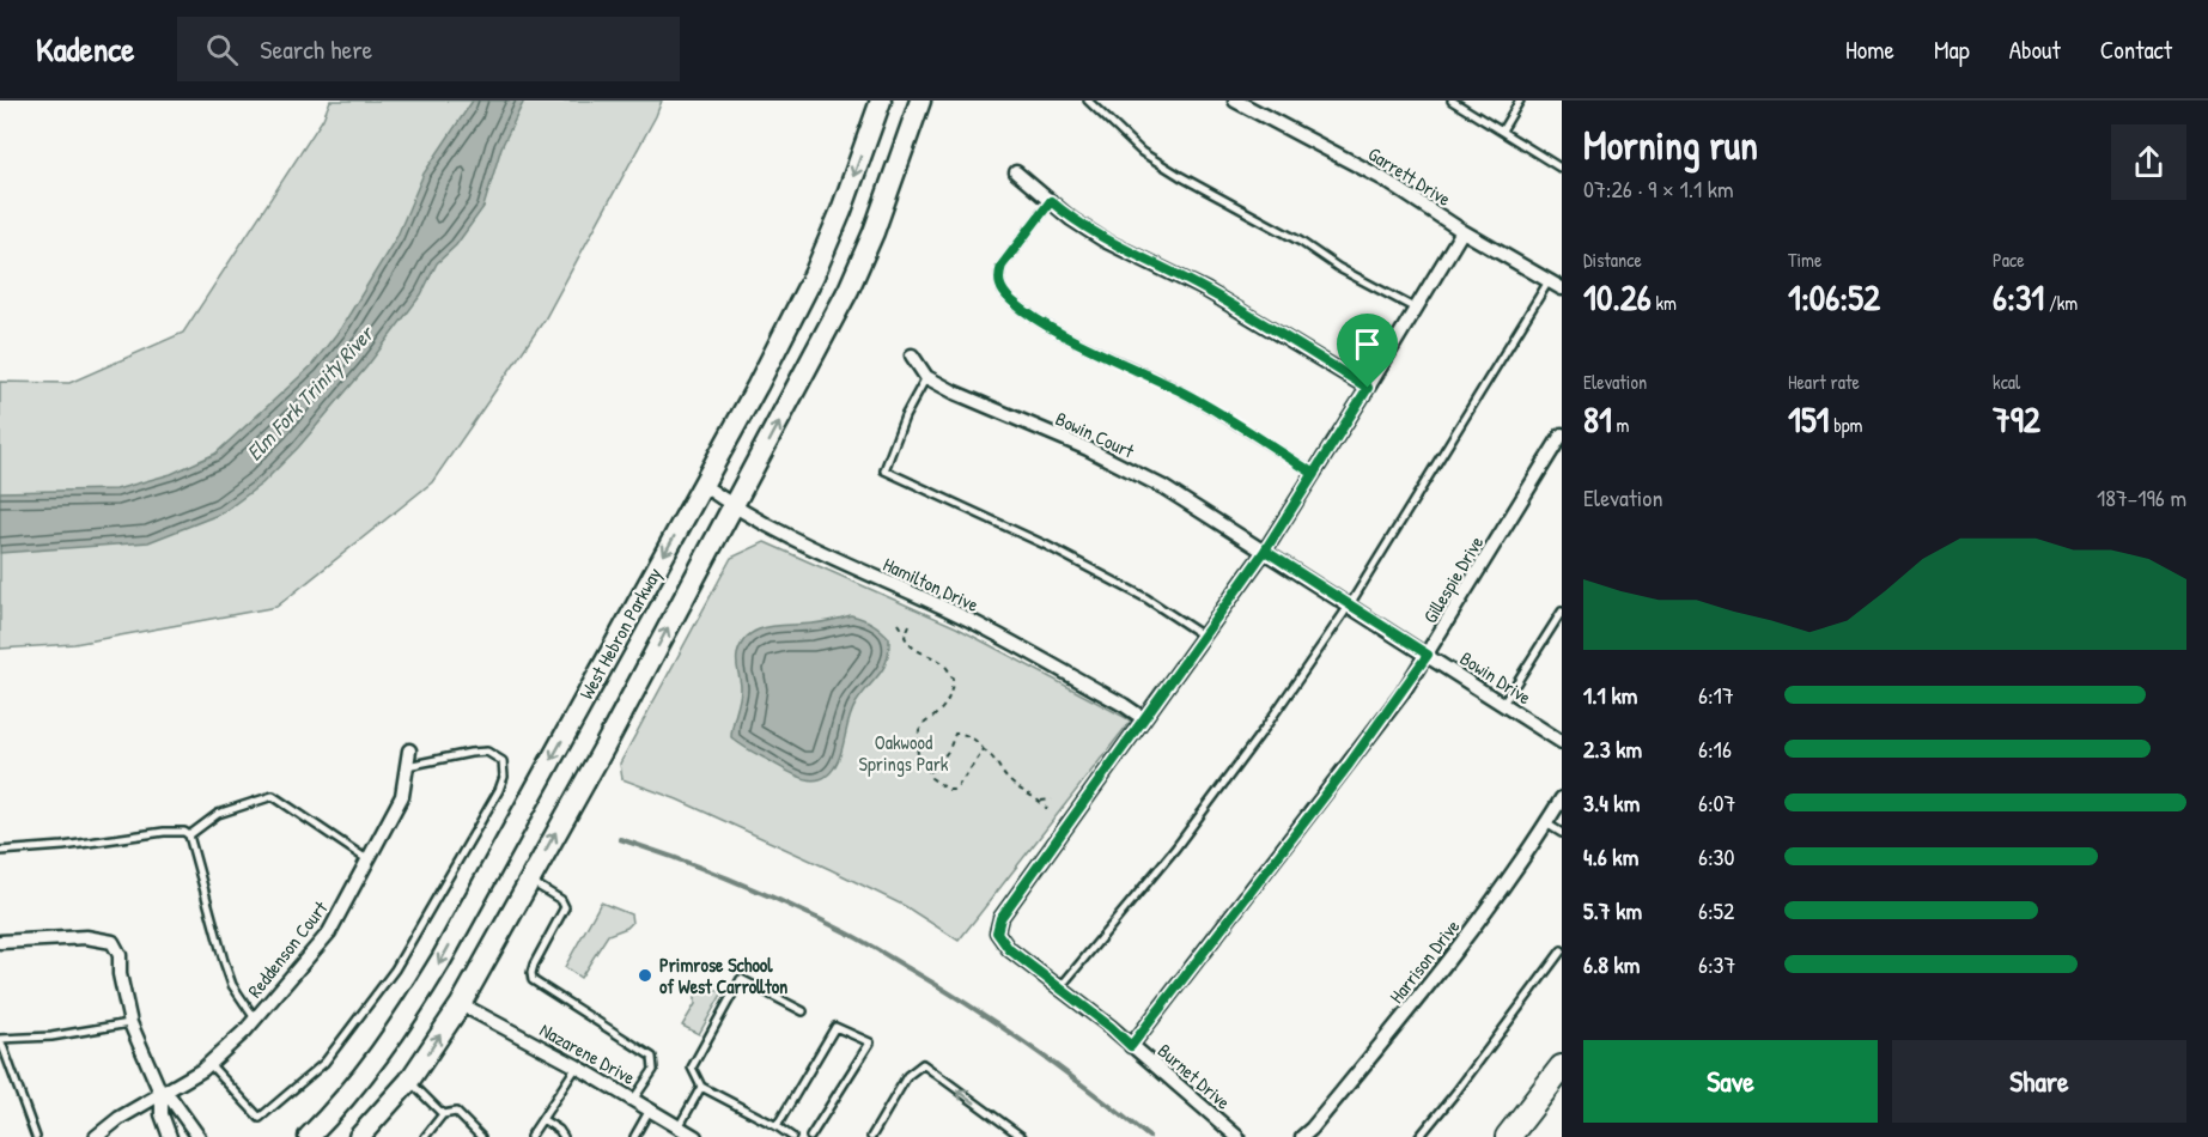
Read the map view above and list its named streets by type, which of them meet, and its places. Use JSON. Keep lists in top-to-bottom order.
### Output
{
  "streets": {
    "main road": ["West Hebron Parkway"],
    "street": [
      "Garrett Drive",
      "Bowin Court",
      "Gillespie Drive",
      "Hamilton Drive",
      "Bowin Drive",
      "Reddenson Court",
      "Harrison Drive",
      "Nazarene Drive",
      "Burnet Drive"
    ]
  },
  "crossings": [
    ["Bowin Court", "Bowin Drive"],
    ["Gillespie Drive", "Bowin Drive"],
    ["Gillespie Drive", "Burnet Drive"],
    ["Hamilton Drive", "West Hebron Parkway"],
    ["Hamilton Drive", "Burnet Drive"],
    ["West Hebron Parkway", "Nazarene Drive"]
  ],
  "water": ["Elm Fork Trinity River"],
  "parks": ["Oakwood Springs Park"],
  "places": ["Primrose School of West Carrollton"],
  "page": {
    "header": "Kadence",
    "search": "Search here",
    "nav": [
      "Home",
      "Map",
      "About",
      "Contact"
    ],
    "heading": ["Morning run", "07:26 · 9 × 1.1 km"],
    "stats": [
      ["Distance", "10.26 km"],
      ["Time", "1:06:52"],
      ["Pace", "6:31 /km"],
      ["Elevation", "81 m"],
      ["Heart rate", "151 bpm"],
      ["kcal", "792"]
    ],
    "chart": ["Elevation", "187–196 m"],
    "list": [
      {
        "name": "1.1 km",
        "note": "6:17"
      },
      {
        "name": "2.3 km",
        "note": "6:16"
      },
      {
        "name": "3.4 km",
        "note": "6:07"
      },
      {
        "name": "4.6 km",
        "note": "6:30"
      },
      {
        "name": "5.7 km",
        "note": "6:52"
      },
      {
        "name": "6.8 km",
        "note": "6:37"
      }
    ],
    "buttons": ["Save", "Share"]
  }
}
